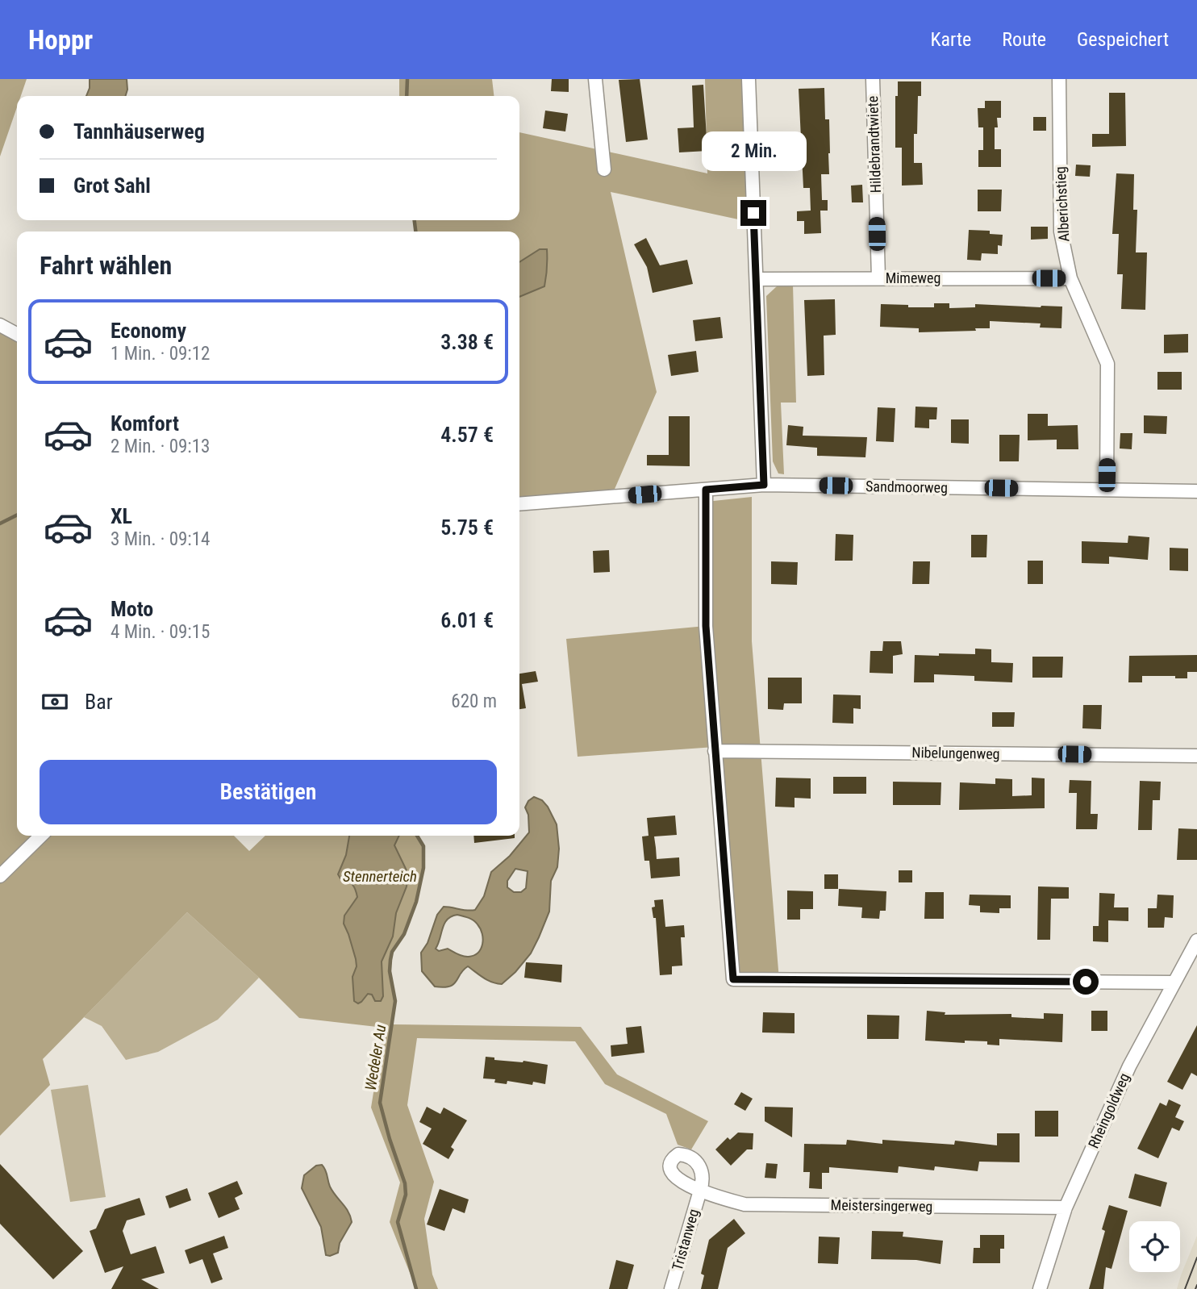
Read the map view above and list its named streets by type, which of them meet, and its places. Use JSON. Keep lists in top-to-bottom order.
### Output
{
  "streets": {
    "street": [
      "Hildebrandtwiete",
      "Alberichstieg",
      "Mimeweg",
      "Sandmoorweg",
      "Nibelungenweg",
      "Rheingoldweg",
      "Meistersingerweg",
      "Tristanweg"
    ]
  },
  "crossings": [
    ["Hildebrandtwiete", "Mimeweg"],
    ["Alberichstieg", "Mimeweg"],
    ["Alberichstieg", "Sandmoorweg"],
    ["Rheingoldweg", "Meistersingerweg"],
    ["Meistersingerweg", "Tristanweg"]
  ],
  "water": ["Stennerteich", "Wedeler Au"],
  "page": {
    "header": "Hoppr",
    "nav": ["Karte", "Route", "Gespeichert"],
    "banner": ["Tannhäuserweg", "Grot Sahl"],
    "bubble": "2 Min.",
    "heading": "Fahrt wählen",
    "list": [
      {
        "name": "Economy",
        "note": "1 Min. · 09:12",
        "value": "3.38 €"
      },
      {
        "name": "Komfort",
        "note": "2 Min. · 09:13",
        "value": "4.57 €"
      },
      {
        "name": "XL",
        "note": "3 Min. · 09:14",
        "value": "5.75 €"
      },
      {
        "name": "Moto",
        "note": "4 Min. · 09:15",
        "value": "6.01 €"
      }
    ],
    "pay": ["Bar", "620 m"],
    "buttons": "Bestätigen"
  }
}
